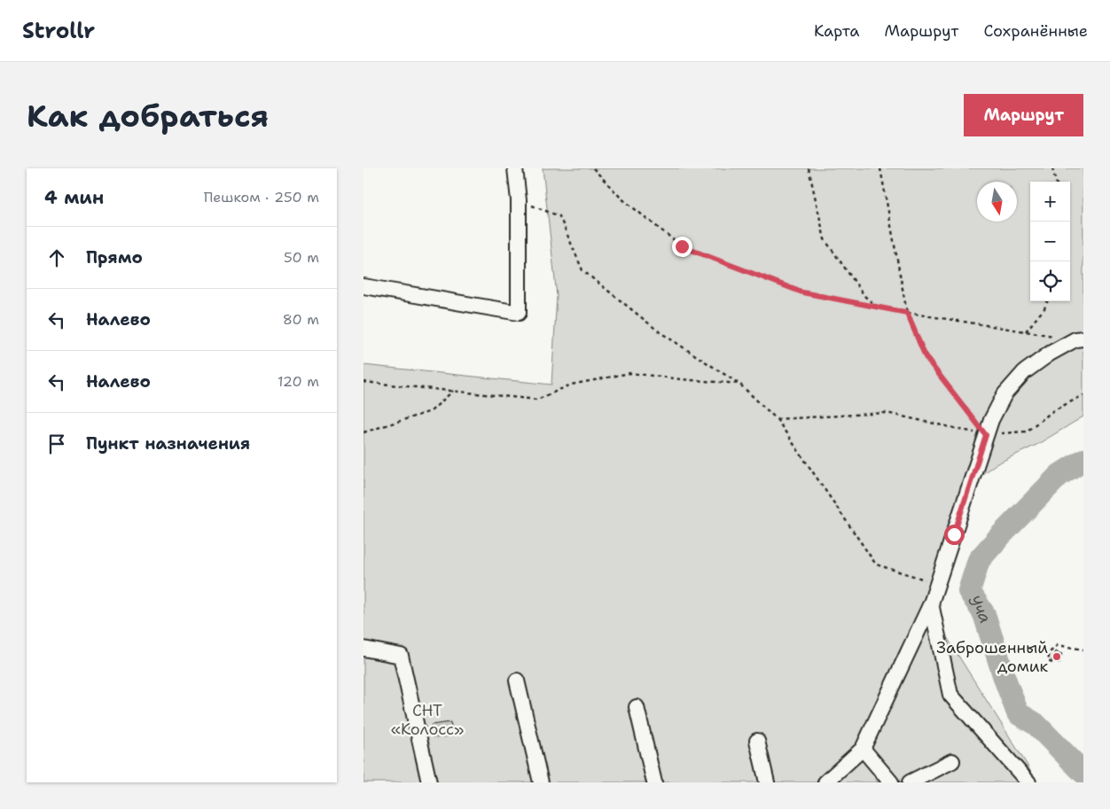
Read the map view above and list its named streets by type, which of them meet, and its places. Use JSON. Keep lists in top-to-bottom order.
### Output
{
  "water": ["Уча"],
  "parks": ["СНТ «Колосс»"],
  "places": ["Заброшенный домик"],
  "north": "bottom",
  "page": {
    "header": "Strollr",
    "nav": ["Карта", "Маршрут", "Сохранённые"],
    "buttons": "Маршрут",
    "title": "Как добраться",
    "heading": ["4 мин", "Пешком · 250 m"],
    "map_buttons": ["+", "−"],
    "list": [
      ["Прямо", "50 m"],
      ["Налево", "80 m"],
      ["Налево", "120 m"],
      "Пункт назначения"
    ]
  }
}
